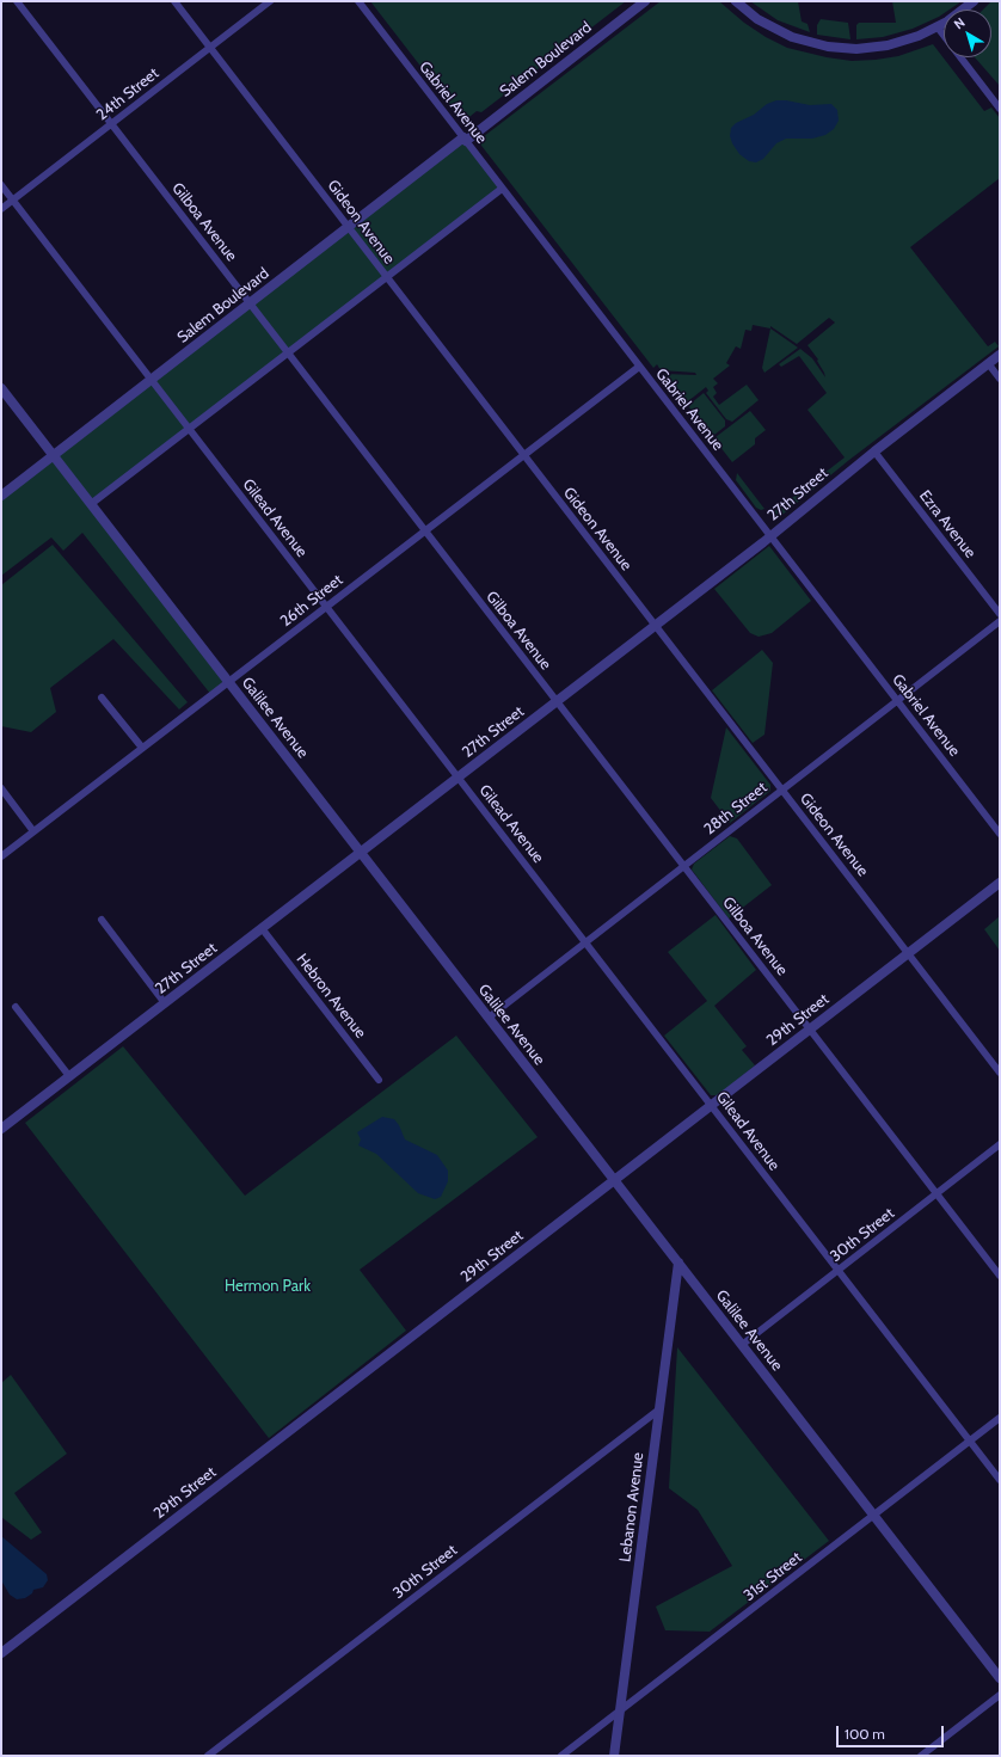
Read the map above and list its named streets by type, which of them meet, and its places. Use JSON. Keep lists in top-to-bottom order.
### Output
{
  "streets": {
    "street": [
      "Salem Boulevard",
      "24th Street",
      "Gabriel Avenue",
      "Gilboa Avenue",
      "Gideon Avenue",
      "27th Street",
      "Gilead Avenue",
      "Ezra Avenue",
      "26th Street",
      "Galilee Avenue",
      "28th Street",
      "Hebron Avenue",
      "29th Street",
      "30th Street",
      "Lebanon Avenue",
      "31st Street"
    ]
  },
  "crossings": [
    ["Salem Boulevard", "Gabriel Avenue"],
    ["Salem Boulevard", "Gilboa Avenue"],
    ["Salem Boulevard", "Gideon Avenue"],
    ["Salem Boulevard", "Gilead Avenue"],
    ["Salem Boulevard", "Galilee Avenue"],
    ["24th Street", "Gilboa Avenue"],
    ["24th Street", "Gideon Avenue"],
    ["24th Street", "Gilead Avenue"],
    ["Gabriel Avenue", "27th Street"],
    ["Gabriel Avenue", "26th Street"],
    ["Gabriel Avenue", "28th Street"],
    ["Gilboa Avenue", "27th Street"],
    ["Gilboa Avenue", "26th Street"],
    ["Gilboa Avenue", "28th Street"],
    ["Gilboa Avenue", "29th Street"],
    ["Gilboa Avenue", "30th Street"],
    ["Gideon Avenue", "27th Street"],
    ["Gideon Avenue", "26th Street"],
    ["Gideon Avenue", "28th Street"],
    ["Gideon Avenue", "29th Street"],
    ["27th Street", "Gilead Avenue"],
    ["27th Street", "Ezra Avenue"],
    ["27th Street", "Galilee Avenue"],
    ["27th Street", "Hebron Avenue"],
    ["Gilead Avenue", "26th Street"],
    ["Gilead Avenue", "28th Street"],
    ["Gilead Avenue", "29th Street"],
    ["Gilead Avenue", "30th Street"],
    ["Gilead Avenue", "31st Street"],
    ["26th Street", "Galilee Avenue"],
    ["Galilee Avenue", "28th Street"],
    ["Galilee Avenue", "29th Street"],
    ["Galilee Avenue", "30th Street"],
    ["Galilee Avenue", "Lebanon Avenue"],
    ["Galilee Avenue", "31st Street"],
    ["30th Street", "Lebanon Avenue"],
    ["Lebanon Avenue", "31st Street"]
  ],
  "parks": ["Hermon Park"],
  "scale_bar": "100 m",
  "north": "top left"
}
